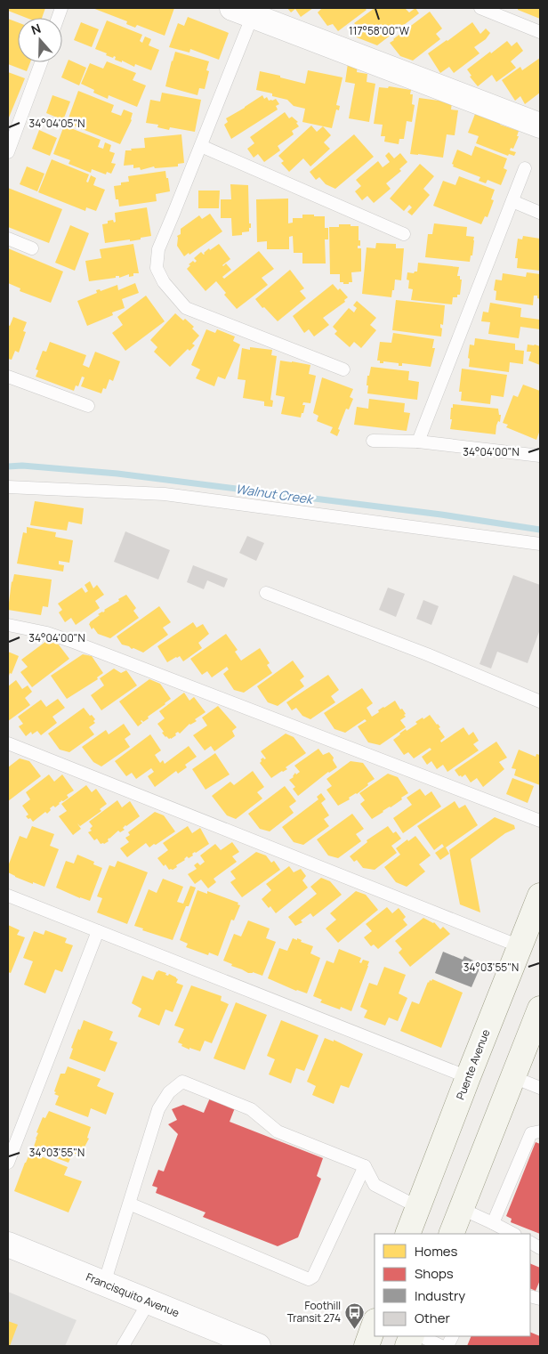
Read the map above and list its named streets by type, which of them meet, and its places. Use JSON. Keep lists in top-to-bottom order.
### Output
{
  "streets": {
    "main road": ["Puente Avenue"],
    "street": ["Francisquito Avenue"]
  },
  "water": ["Walnut Creek"],
  "places": {
    "bus stop": ["Foothill Transit 274"]
  },
  "legend": [
    "Homes",
    "Shops",
    "Industry",
    "Other"
  ],
  "north": "top",
  "coordinates": [
    "117°58'00\"W",
    "34°04'05\"N",
    "34°04'00\"N",
    "34°03'55\"N"
  ]
}
